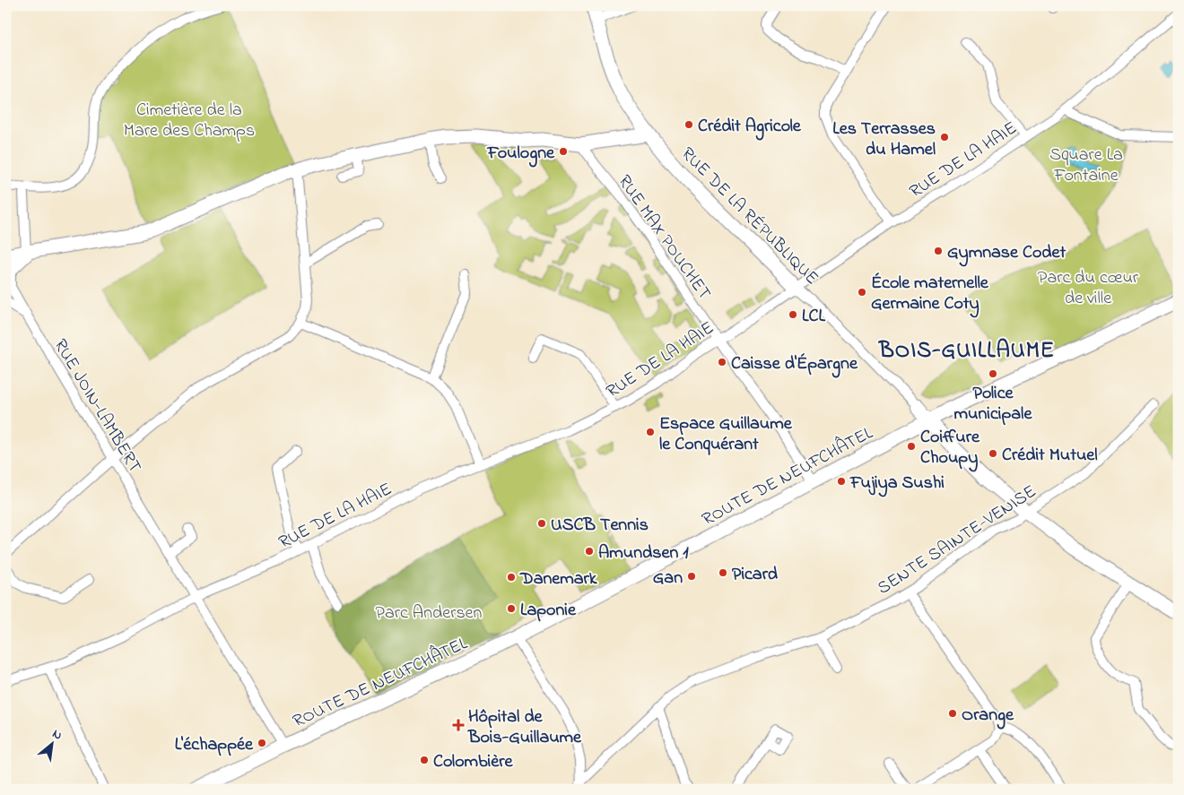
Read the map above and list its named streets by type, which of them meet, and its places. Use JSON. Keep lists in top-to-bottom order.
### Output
{
  "streets": {
    "main road": ["RUE DE LA RÉPUBLIQUE", "ROUTE DE NEUFCHÂTEL"],
    "street": [
      "RUE DE LA HAIE",
      "RUE MAX POUCHET",
      "RUE JOIN-LAMBERT",
      "SENTE SAINTE-VENISE"
    ]
  },
  "crossings": [
    ["RUE DE LA HAIE", "RUE DE LA RÉPUBLIQUE"],
    ["RUE DE LA HAIE", "RUE MAX POUCHET"],
    ["RUE DE LA HAIE", "RUE JOIN-LAMBERT"],
    ["RUE DE LA RÉPUBLIQUE", "ROUTE DE NEUFCHÂTEL"],
    ["RUE DE LA RÉPUBLIQUE", "SENTE SAINTE-VENISE"],
    ["RUE MAX POUCHET", "ROUTE DE NEUFCHÂTEL"],
    ["RUE JOIN-LAMBERT", "ROUTE DE NEUFCHÂTEL"]
  ],
  "districts": ["BOIS-GUILLAUME"],
  "parks": [
    "Cimetière de la Mare des Champs",
    "Square La Fontaine",
    "Parc du cœur de ville",
    "Parc Andersen"
  ],
  "places": {
    "other": [
      "Crédit Agricole",
      "Les Terrasses du Hamel",
      "Foulogne",
      "Gymnase Codet",
      "École maternelle Germaine Coty",
      "LCL",
      "Caisse d'Épargne",
      "Police municipale",
      "Espace Guillaume le Conquérant",
      "Coiffure Choupy",
      "Crédit Mutuel",
      "Fujiya Sushi",
      "USCB Tennis",
      "Amundsen 1",
      "Picard",
      "Gan",
      "Danemark",
      "Laponie",
      "Orange",
      "L'échappée",
      "Colombière"
    ],
    "health": ["Hôpital de Bois-Guillaume"]
  },
  "north": "top right"
}
